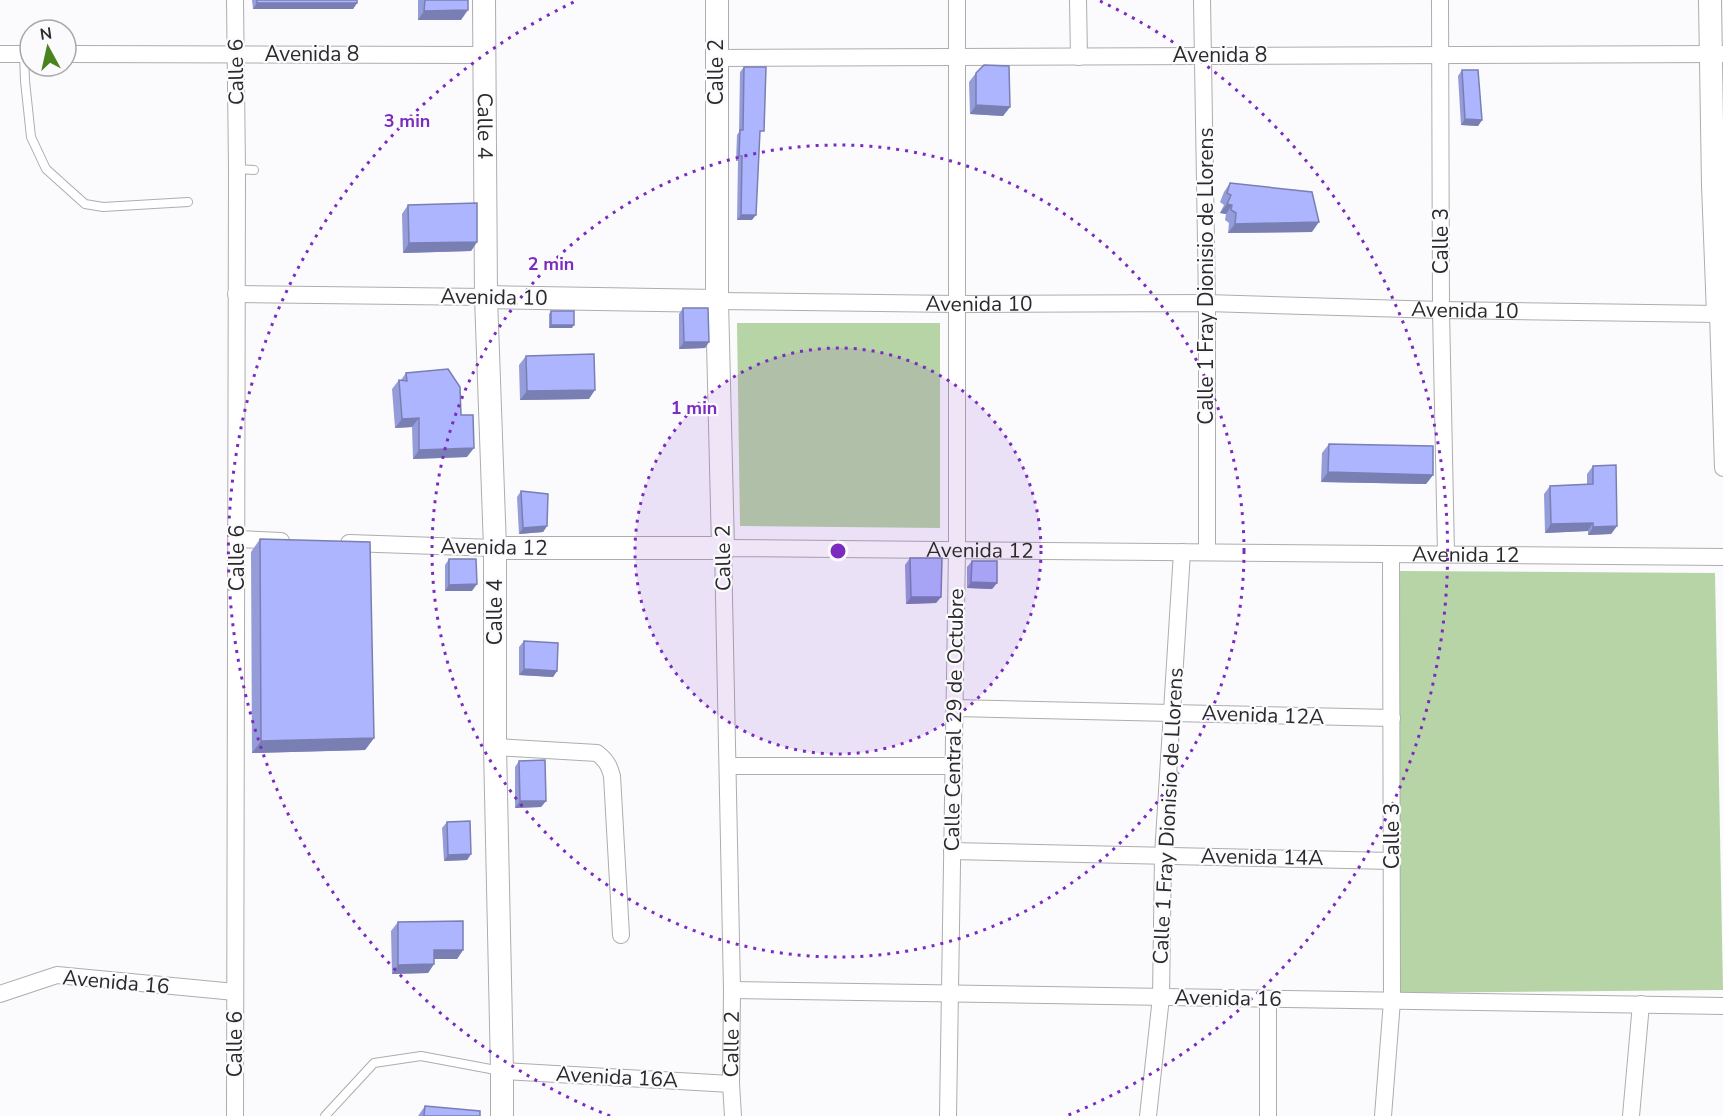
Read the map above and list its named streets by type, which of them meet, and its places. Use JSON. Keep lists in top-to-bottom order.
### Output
{
  "streets": {
    "street": [
      "Avenida 8",
      "Calle 6",
      "Calle 2",
      "Calle 4",
      "Calle 3",
      "Calle 1 Fray Dionisio de Llorens",
      "Avenida 10",
      "Avenida 12",
      "Avenida 12A",
      "Calle Central 29 de Octubre",
      "Avenida 14A",
      "Avenida 16",
      "Avenida 16A"
    ]
  },
  "crossings": [
    ["Avenida 8", "Calle 6"],
    ["Avenida 8", "Calle 2"],
    ["Avenida 8", "Calle 4"],
    ["Avenida 8", "Calle 3"],
    ["Avenida 8", "Calle 1 Fray Dionisio de Llorens"],
    ["Avenida 8", "Calle Central 29 de Octubre"],
    ["Calle 6", "Avenida 10"],
    ["Calle 6", "Avenida 16"],
    ["Calle 2", "Avenida 10"],
    ["Calle 2", "Avenida 12"],
    ["Calle 2", "Avenida 16"],
    ["Calle 2", "Avenida 16A"],
    ["Calle 4", "Avenida 10"],
    ["Calle 4", "Avenida 12"],
    ["Calle 4", "Avenida 16A"],
    ["Calle 3", "Avenida 10"],
    ["Calle 3", "Avenida 12"],
    ["Calle 3", "Avenida 12A"],
    ["Calle 3", "Avenida 14A"],
    ["Calle 3", "Avenida 16"],
    ["Calle 1 Fray Dionisio de Llorens", "Avenida 10"],
    ["Calle 1 Fray Dionisio de Llorens", "Avenida 12"],
    ["Calle 1 Fray Dionisio de Llorens", "Avenida 12A"],
    ["Calle 1 Fray Dionisio de Llorens", "Avenida 14A"],
    ["Calle 1 Fray Dionisio de Llorens", "Avenida 16"],
    ["Avenida 10", "Calle Central 29 de Octubre"],
    ["Avenida 12", "Calle Central 29 de Octubre"],
    ["Avenida 12A", "Calle Central 29 de Octubre"],
    ["Calle Central 29 de Octubre", "Avenida 14A"],
    ["Calle Central 29 de Octubre", "Avenida 16"]
  ],
  "north": "top",
  "rings": ["3 min", "2 min", "1 min"]
}
